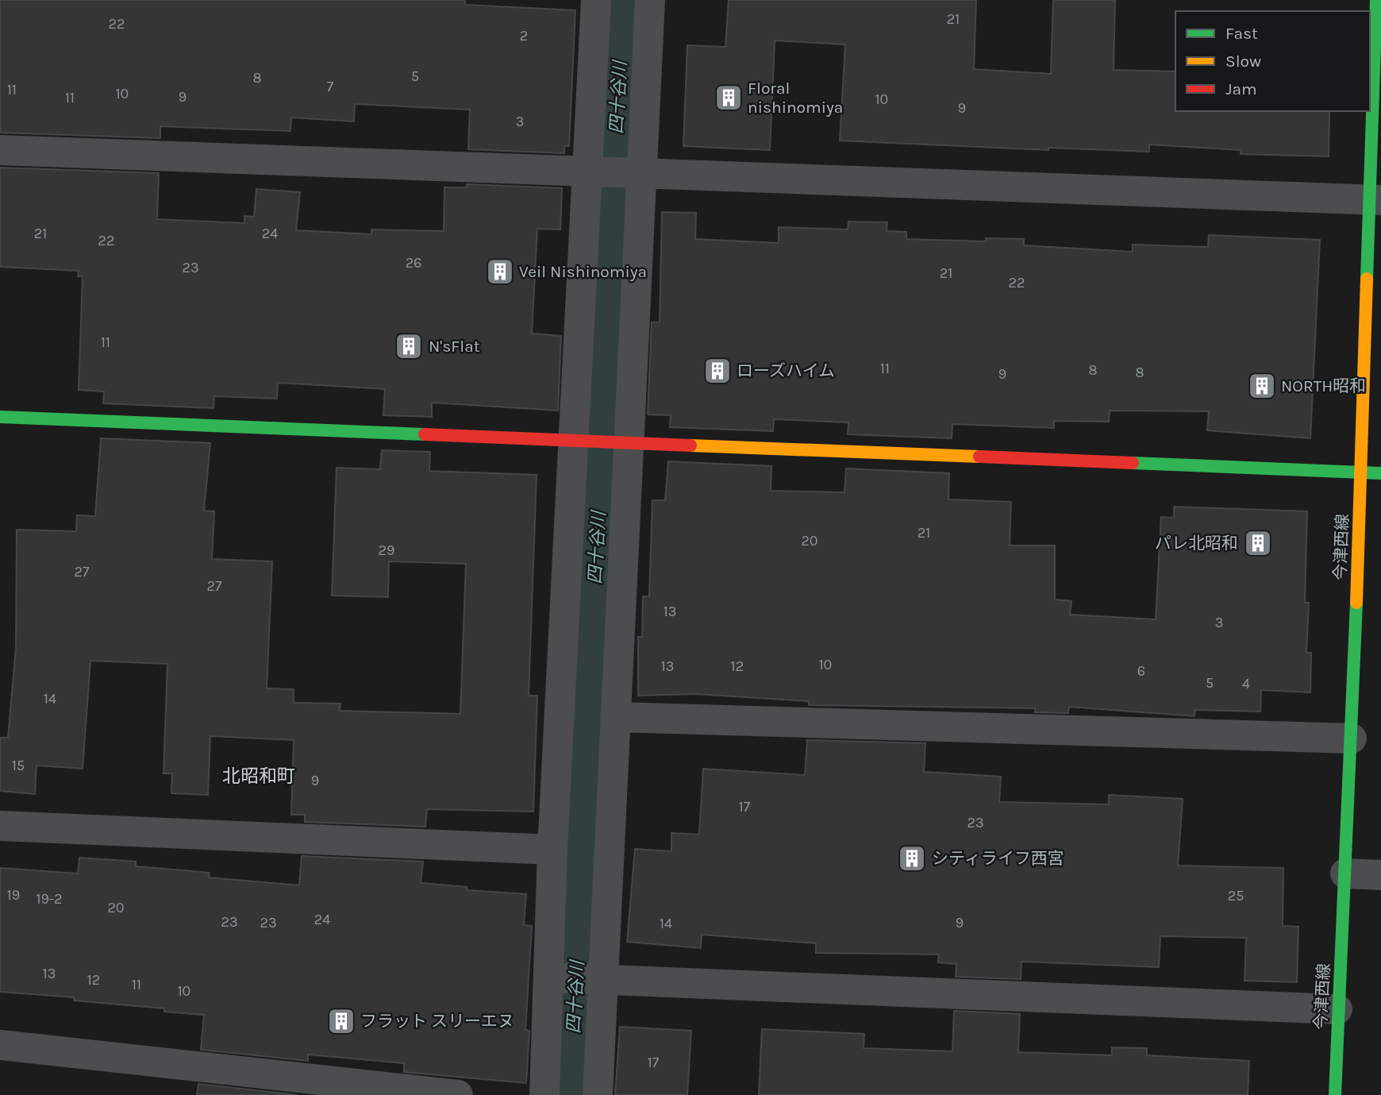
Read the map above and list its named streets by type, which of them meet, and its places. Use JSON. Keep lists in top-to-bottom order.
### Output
{
  "streets": {
    "street": ["今津西線"]
  },
  "districts": ["北昭和町"],
  "water": ["四十谷川"],
  "places": {
    "building": [
      "Floral nishinomiya",
      "Veil Nishinomiya",
      "N'sFlat",
      "ローズハイム",
      "NORTH昭和",
      "パレ北昭和",
      "シティライフ西宮",
      "フラット スリーエヌ"
    ]
  },
  "house_numbers": [
    "21",
    "22",
    "2",
    "5",
    "8",
    "7",
    "11",
    "10",
    "9",
    "11",
    "10",
    "9",
    "3",
    "21",
    "24",
    "22",
    "26",
    "23",
    "21",
    "22",
    "11",
    "11",
    "8",
    "8",
    "9",
    "21",
    "20",
    "29",
    "27",
    "27",
    "13",
    "3",
    "10",
    "13",
    "12",
    "6",
    "5",
    "4",
    "14",
    "15",
    "9",
    "17",
    "23",
    "19",
    "25",
    "19-2",
    "20",
    "24",
    "23",
    "23",
    "9",
    "14",
    "13",
    "12",
    "11",
    "10",
    "17"
  ],
  "legend": ["Fast", "Slow", "Jam"]
}
